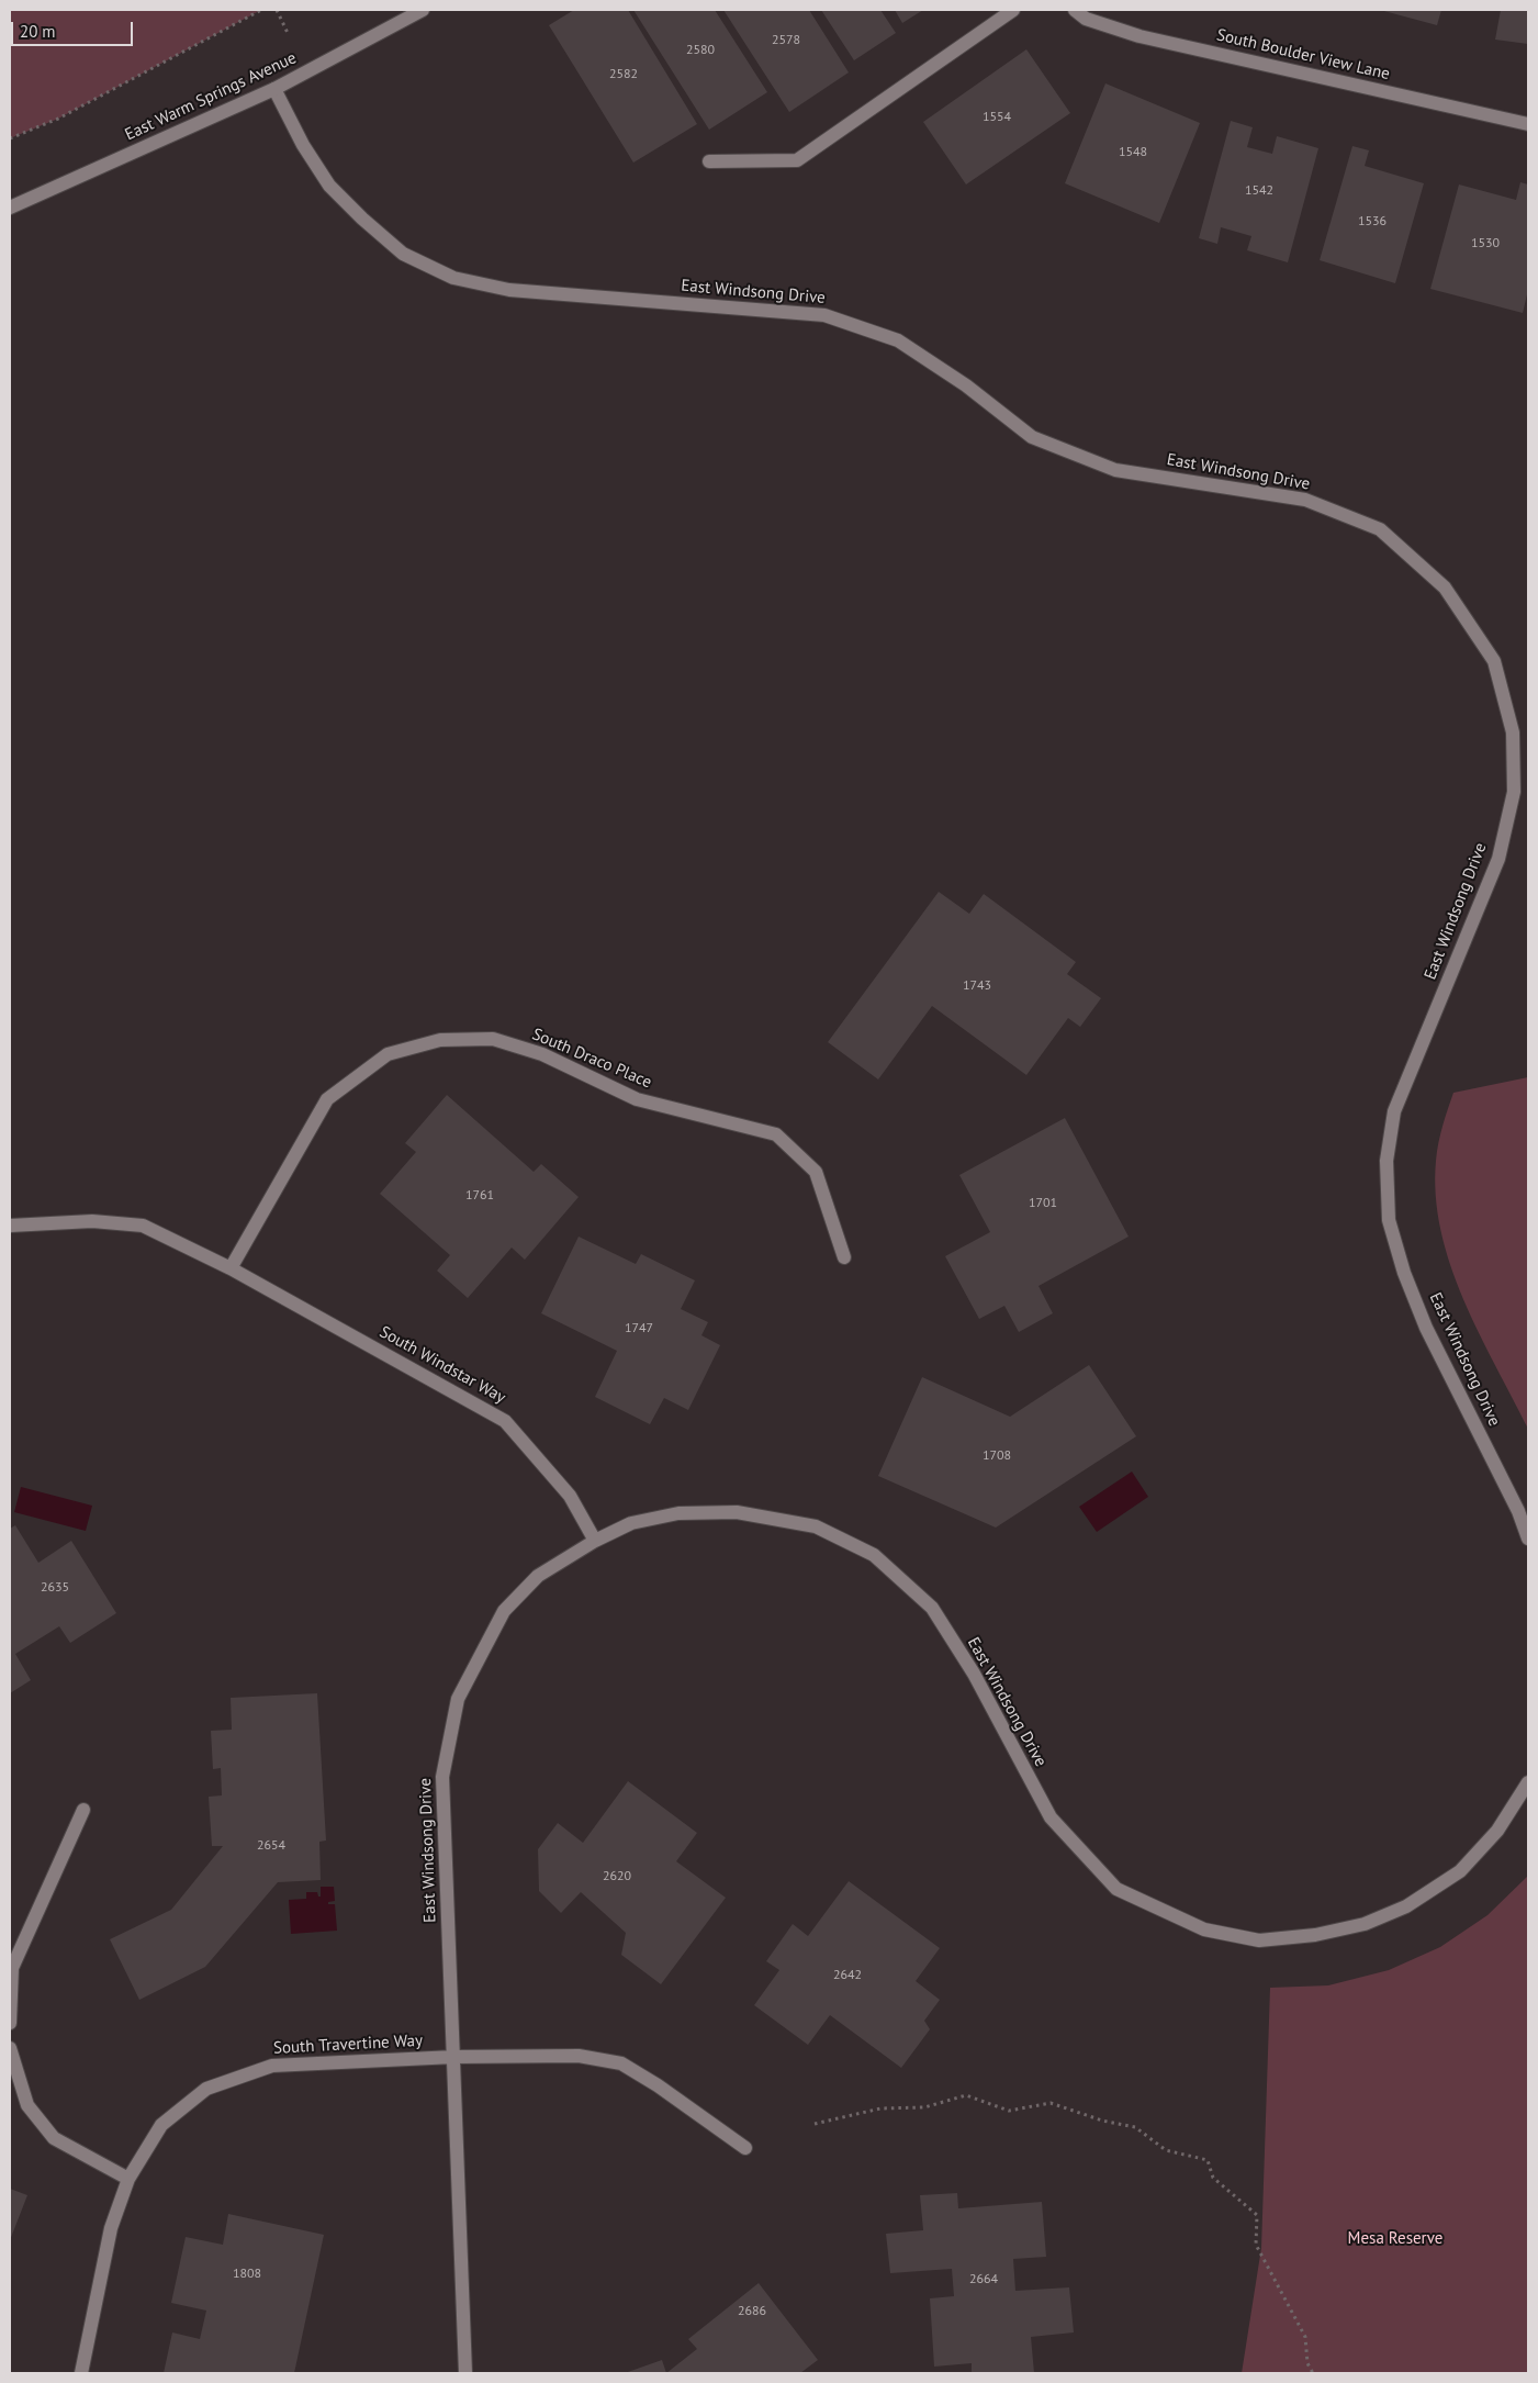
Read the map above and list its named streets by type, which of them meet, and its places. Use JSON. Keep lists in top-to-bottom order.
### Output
{
  "streets": {
    "street": [
      "South Boulder View Lane",
      "East Warm Springs Avenue",
      "East Windsong Drive",
      "South Draco Place",
      "South Windstar Way",
      "South Travertine Way"
    ]
  },
  "crossings": [
    ["East Warm Springs Avenue", "East Windsong Drive"],
    ["East Windsong Drive", "South Windstar Way"],
    ["East Windsong Drive", "South Travertine Way"],
    ["South Draco Place", "South Windstar Way"]
  ],
  "parks": ["Mesa Reserve"],
  "house_numbers": [
    "2578",
    "2580",
    "2582",
    "1554",
    "1548",
    "1542",
    "1536",
    "1530",
    "1743",
    "1761",
    "1701",
    "1747",
    "1708",
    "2635",
    "2654",
    "2620",
    "2642",
    "1808",
    "2664",
    "2686"
  ],
  "scale_bar": "20 m"
}
